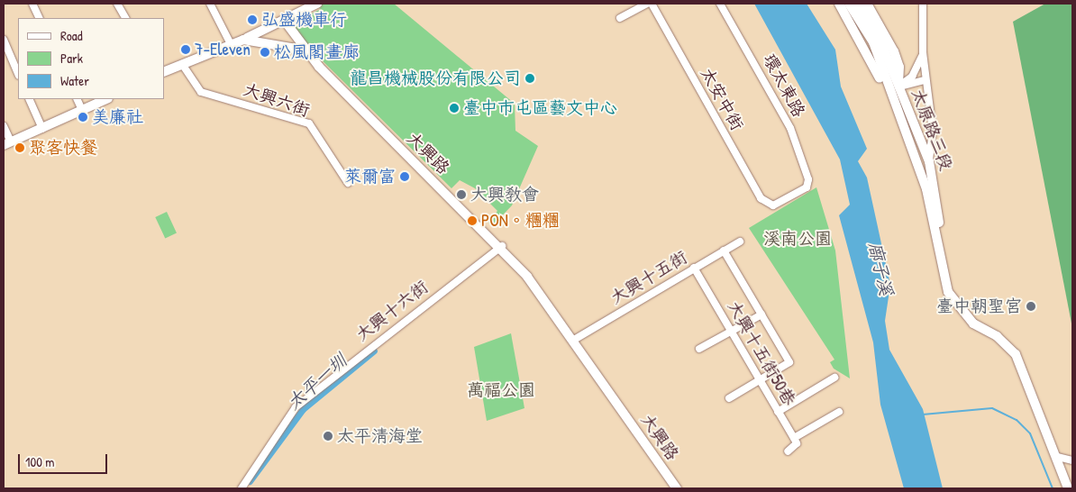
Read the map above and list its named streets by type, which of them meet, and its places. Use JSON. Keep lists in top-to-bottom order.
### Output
{
  "streets": {
    "main road": ["太原路三段", "大興路"],
    "street": [
      "環太東路",
      "太安中街",
      "大興六街",
      "大興十五街",
      "大興十六街",
      "大興十五街50巷"
    ]
  },
  "crossings": [
    ["環太東路", "太安中街"],
    ["大興路", "大興十五街"],
    ["大興路", "大興十六街"],
    ["大興十五街", "大興十五街50巷"]
  ],
  "water": ["廍子溪", "太平一圳"],
  "parks": ["溪南公園", "萬福公園"],
  "places": [
    "弘盛機車行",
    "7-Eleven",
    "松風閣畫廊",
    "龍昌機械股份有限公司",
    "臺中市屯區藝文中心",
    "美廉社",
    "聚客快餐",
    "萊爾富",
    "大興教會",
    "PON。糰糰",
    "臺中朝聖宮",
    "太平清海堂"
  ],
  "legend": ["Road", "Park", "Water"],
  "scale_bar": "100 m"
}
